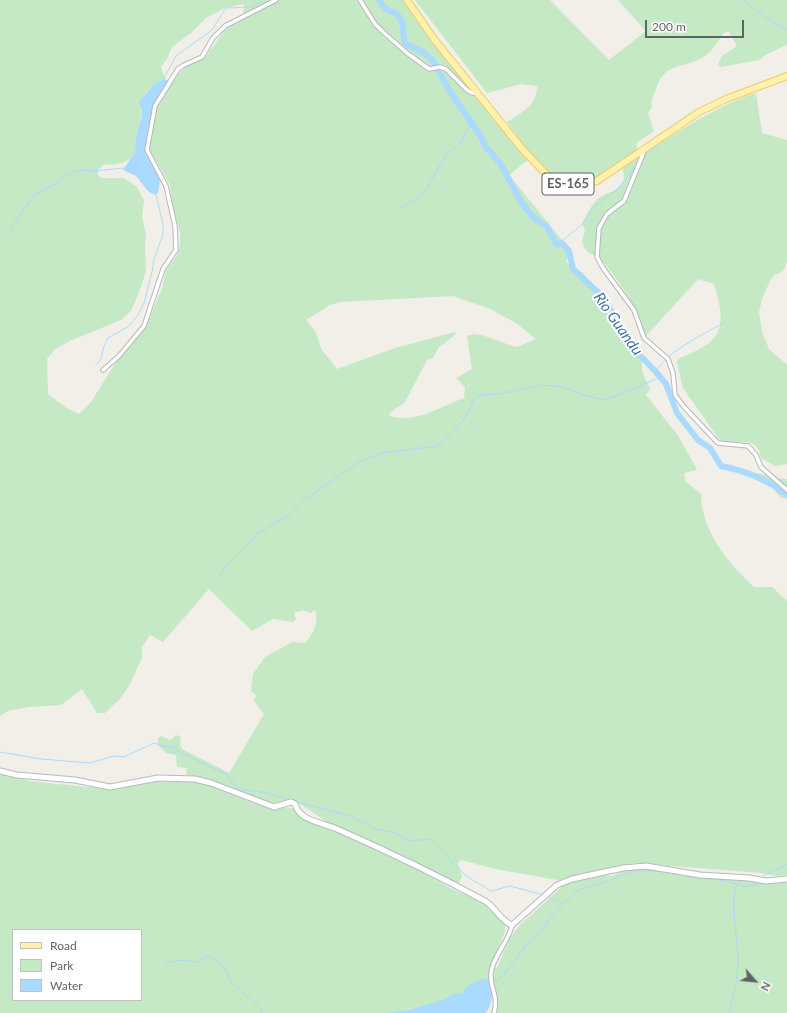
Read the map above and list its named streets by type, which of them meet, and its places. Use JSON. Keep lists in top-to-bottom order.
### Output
{
  "streets": {
    "main road": ["ES-165"]
  },
  "water": ["Rio Guandu"],
  "legend": ["Road", "Park", "Water"],
  "scale_bar": "200 m",
  "north": "bottom right"
}
